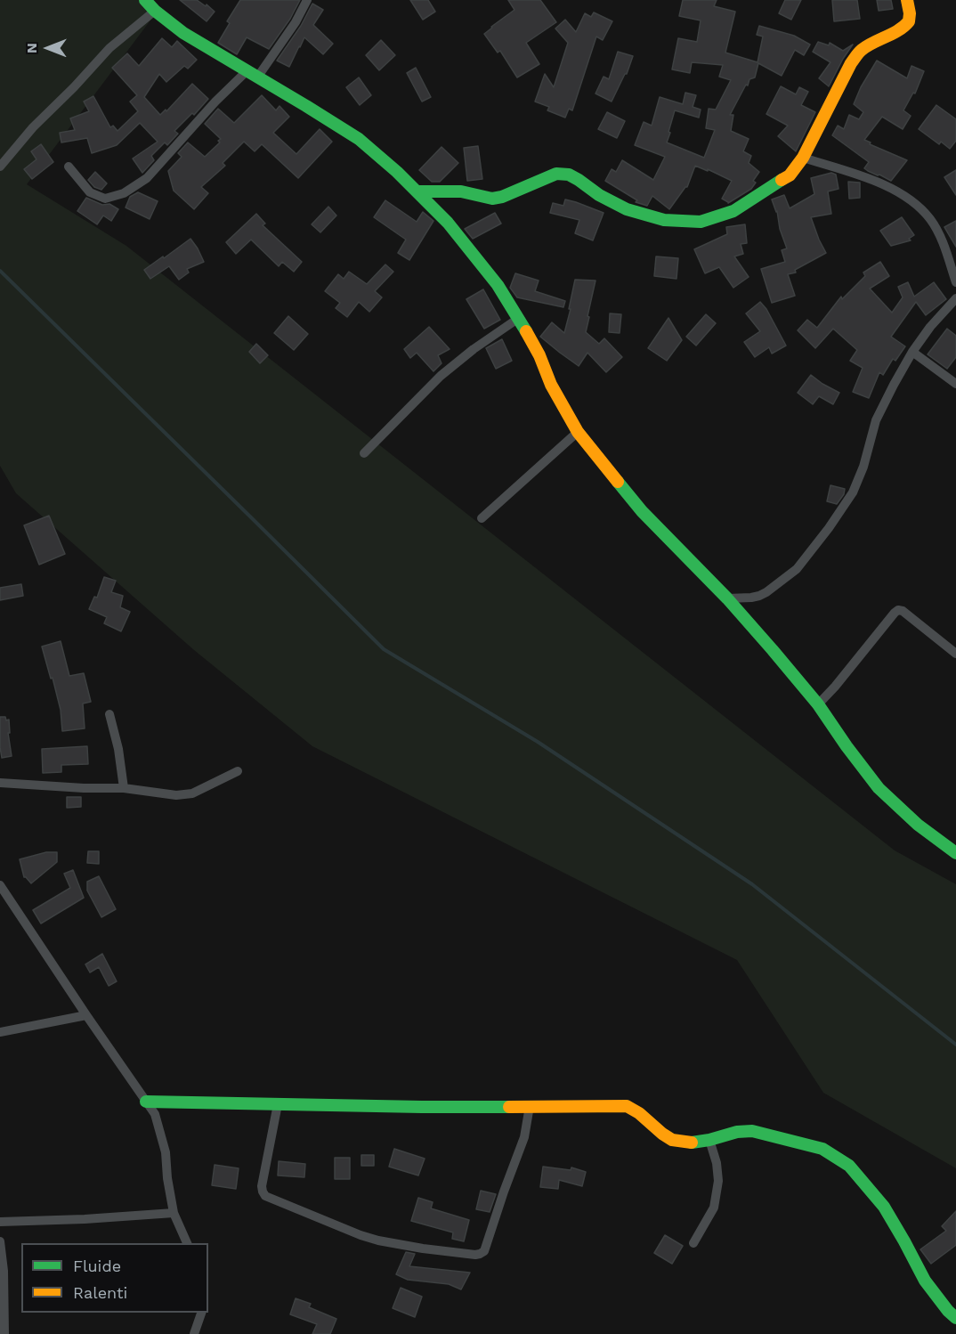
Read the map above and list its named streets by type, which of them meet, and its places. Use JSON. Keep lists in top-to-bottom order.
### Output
{
  "legend": ["Fluide", "Ralenti"],
  "north": "left"
}
